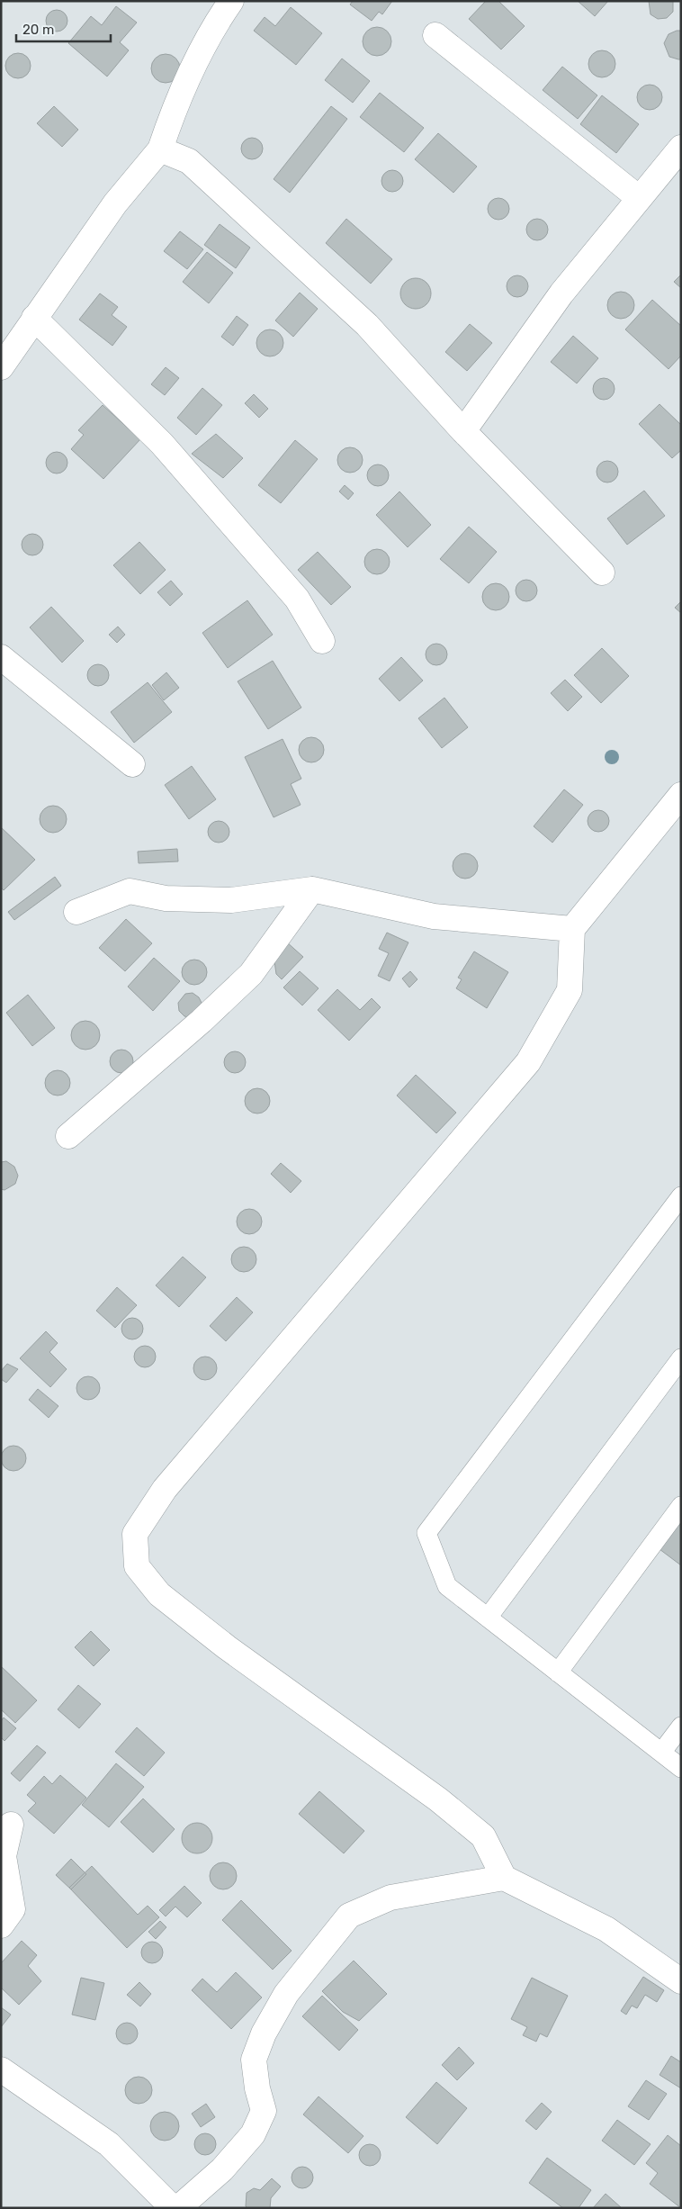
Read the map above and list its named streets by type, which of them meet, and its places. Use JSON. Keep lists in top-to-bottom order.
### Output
{
  "scale_bar": "20 m"
}
